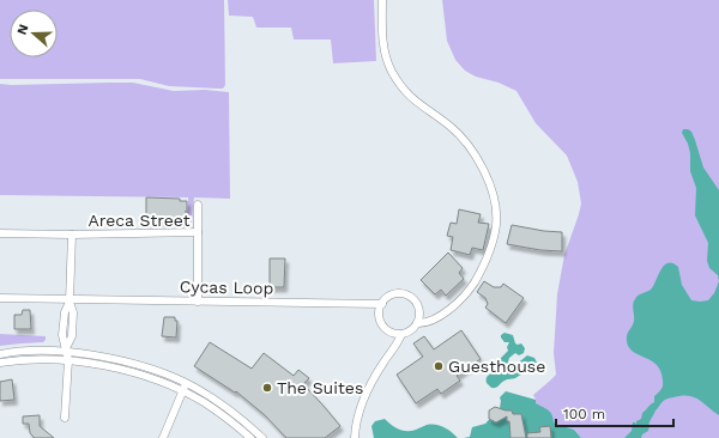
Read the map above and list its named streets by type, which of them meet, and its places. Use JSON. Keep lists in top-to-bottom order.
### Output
{
  "streets": {
    "street": ["Areca Street", "Cycas Loop"]
  },
  "crossings": [
    ["Areca Street", "Cycas Loop"]
  ],
  "places": ["Guesthouse", "The Suites"],
  "scale_bar": "100 m",
  "north": "left"
}
